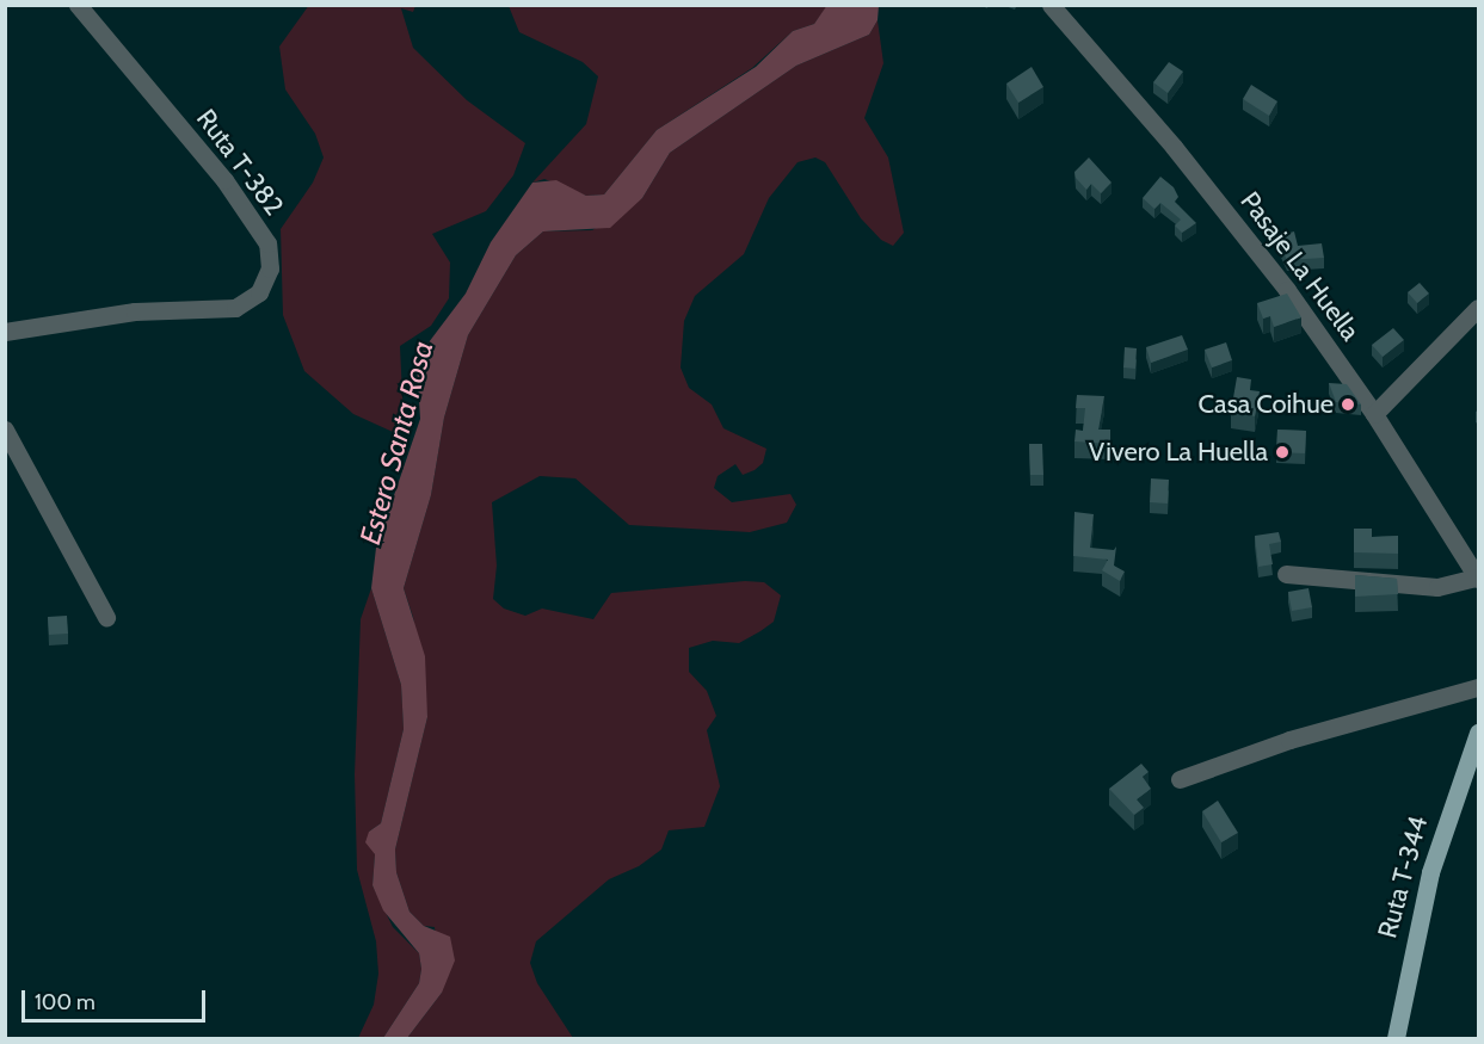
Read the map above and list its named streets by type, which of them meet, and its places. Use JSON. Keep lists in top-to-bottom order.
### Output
{
  "streets": {
    "main road": ["Ruta T-344"],
    "street": ["Ruta T-382", "Pasaje La Huella"]
  },
  "water": ["Estero Santa Rosa"],
  "places": ["Casa Coihue", "Vivero La Huella"],
  "scale_bar": "100 m"
}
